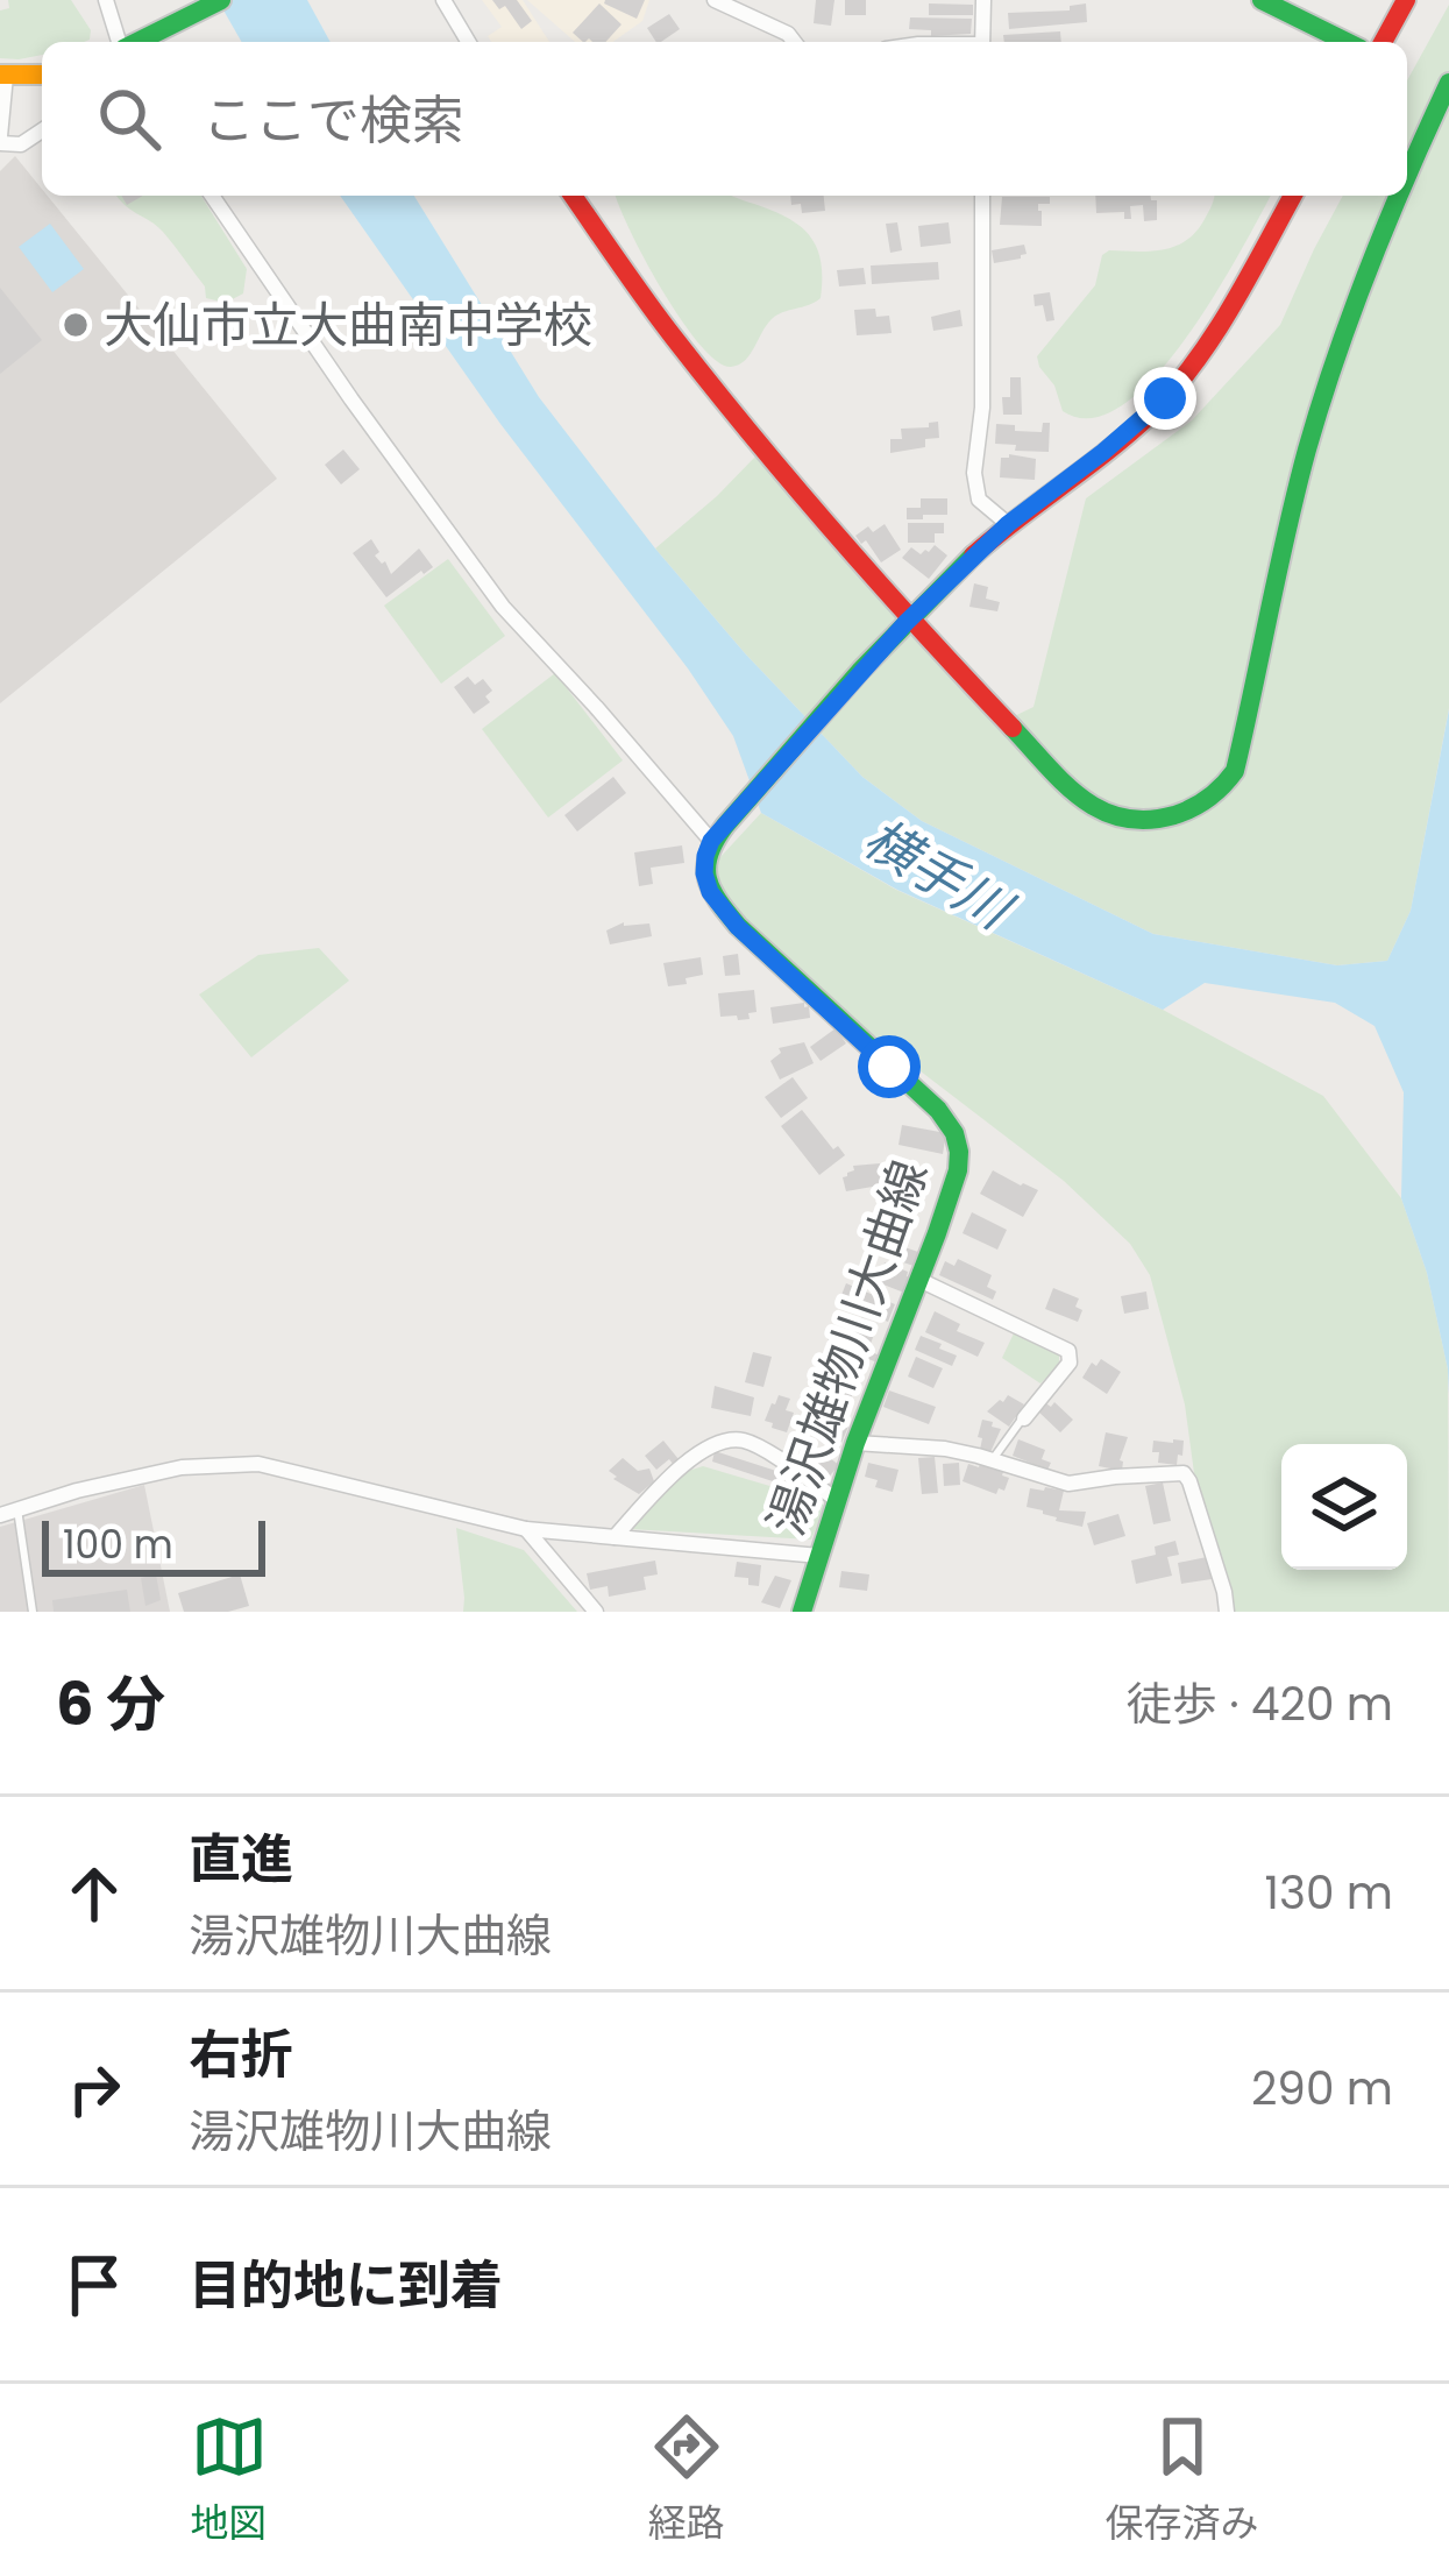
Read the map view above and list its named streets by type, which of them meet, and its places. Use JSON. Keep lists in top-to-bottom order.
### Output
{
  "streets": {
    "main road": ["湯沢雄物川大曲線"]
  },
  "water": ["横手川"],
  "places": ["大仙市立大曲南中学校"],
  "scale_bar": "100 m",
  "page": {
    "search": "ここで検索",
    "scale": "100 m",
    "heading": ["6 分", "徒歩 · 420 m"],
    "list": [
      ["直進", "湯沢雄物川大曲線", "130 m"],
      ["右折", "湯沢雄物川大曲線", "290 m"],
      "目的地に到着"
    ],
    "nav": ["地図", "経路", "保存済み"]
  }
}
